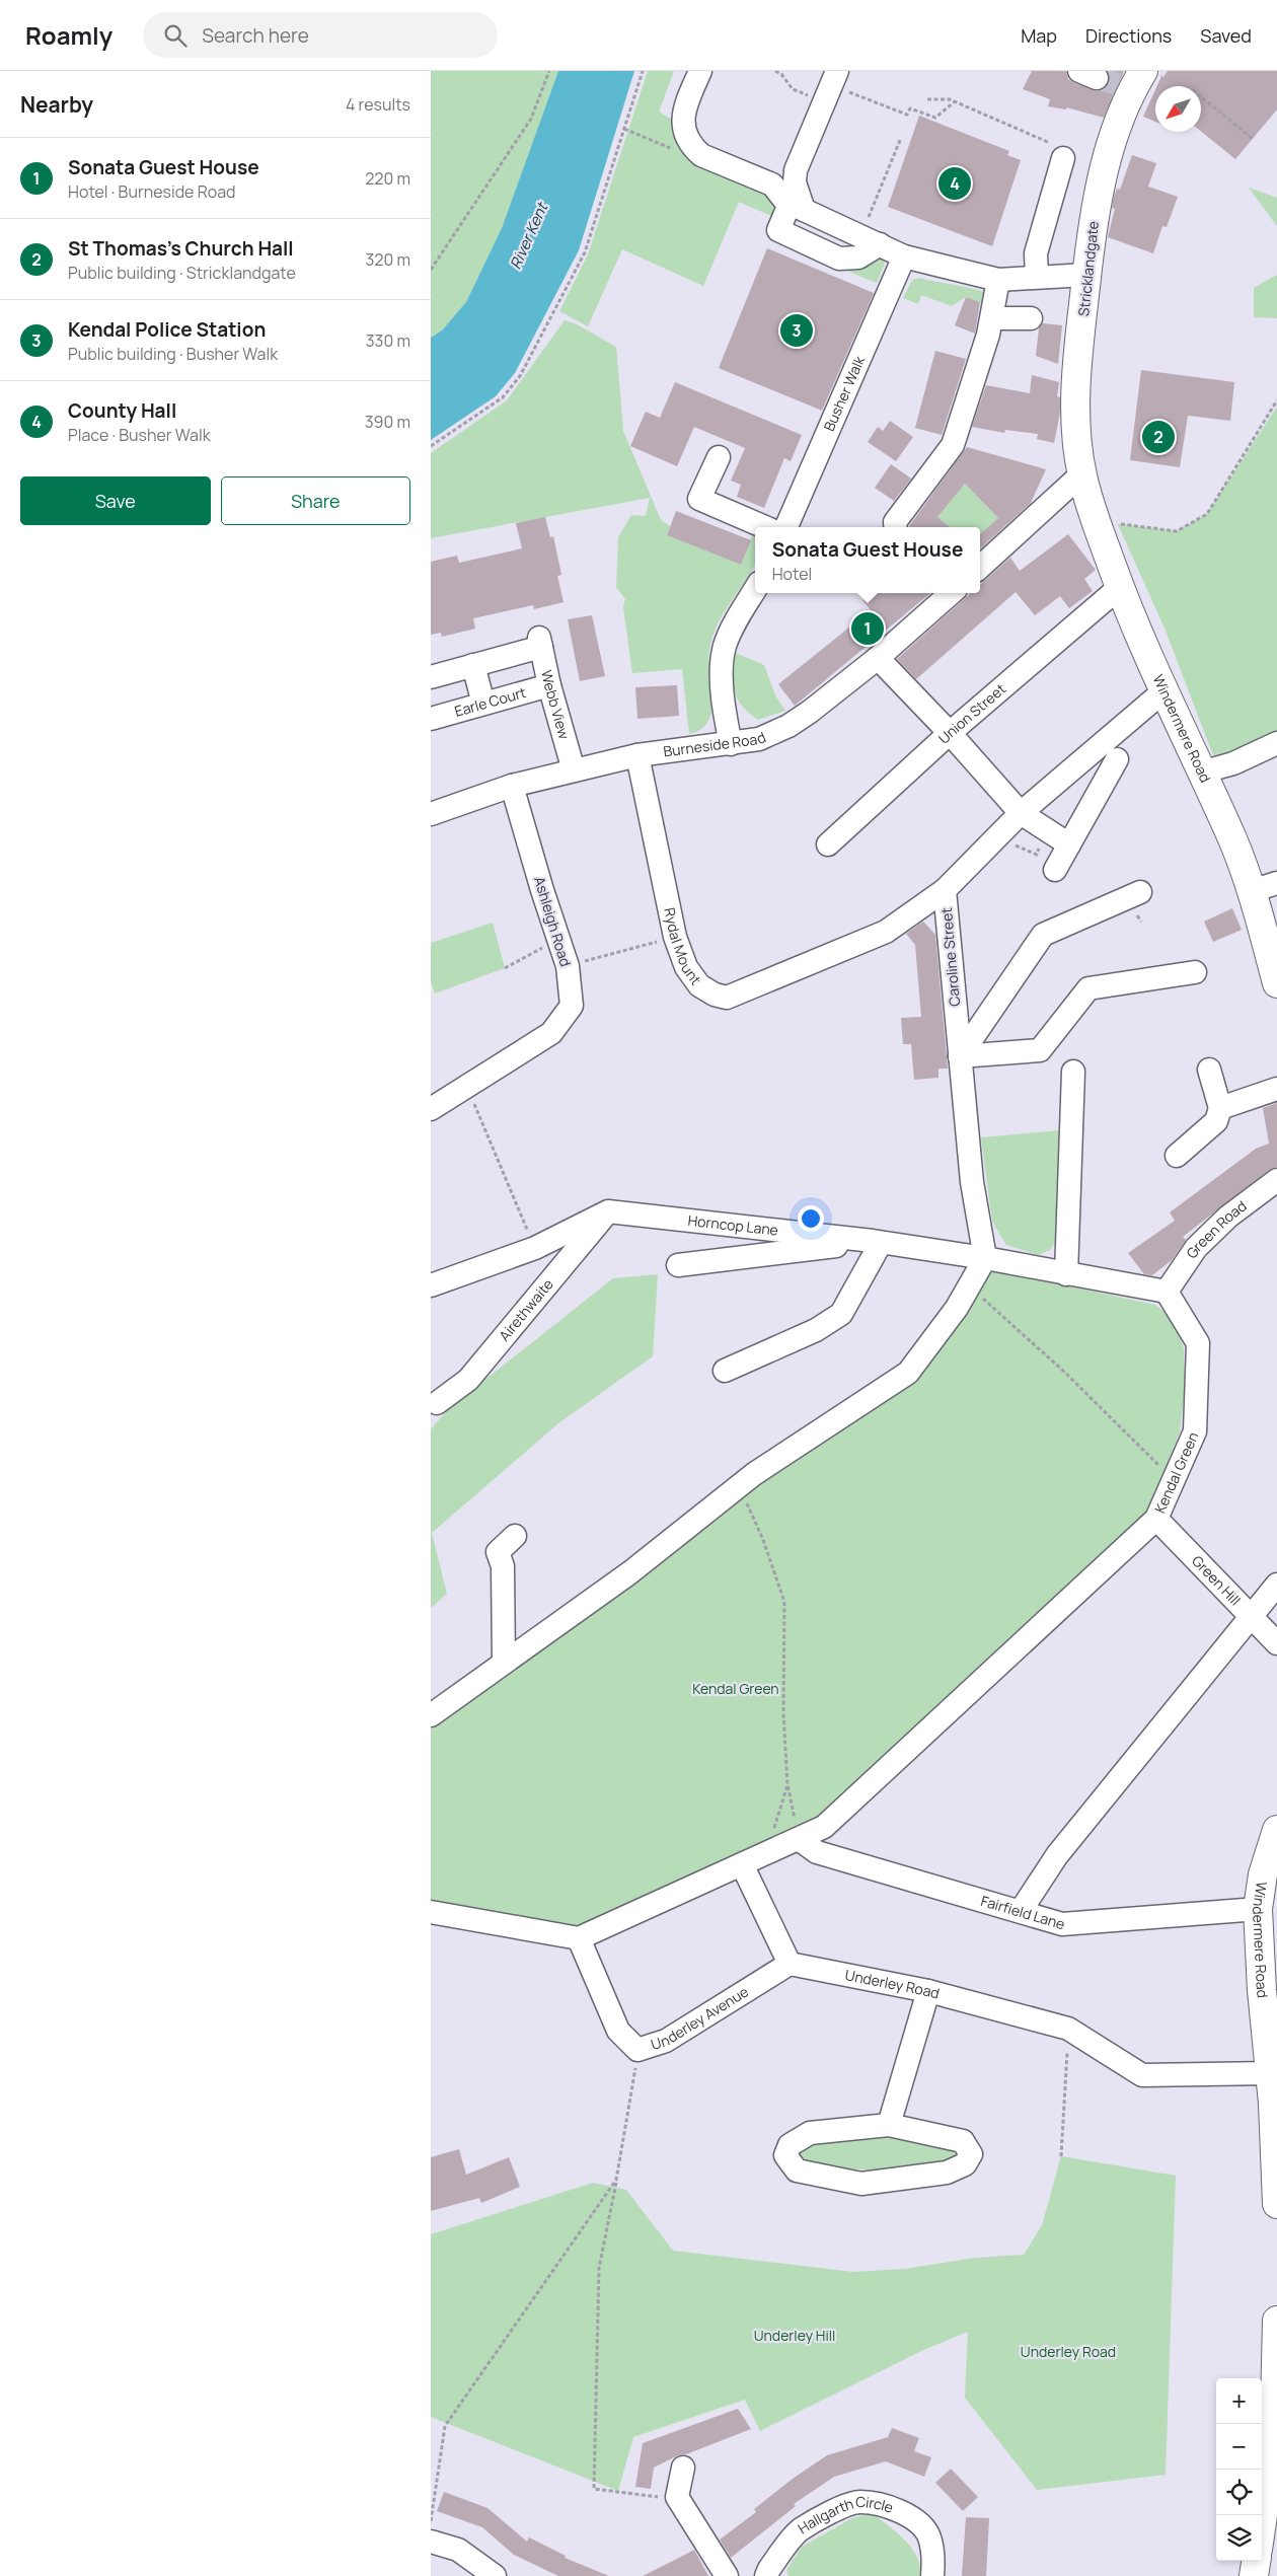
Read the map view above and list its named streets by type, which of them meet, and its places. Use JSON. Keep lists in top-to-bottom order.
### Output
{
  "streets": {
    "highway": ["Stricklandgate", "Windermere Road"],
    "street": [
      "Busher Walk",
      "Earle Court",
      "Webb View",
      "Union Street",
      "Burneside Road",
      "Ashleigh Road",
      "Rydal Mount",
      "Caroline Street",
      "Horncop Lane",
      "Green Road",
      "Airethwaite",
      "Kendal Green",
      "Green Hill",
      "Fairfield Lane",
      "Underley Road",
      "Underley Avenue",
      "Hallgarth Circle"
    ]
  },
  "crossings": [
    ["Stricklandgate", "Windermere Road"],
    ["Earle Court", "Webb View"],
    ["Webb View", "Burneside Road"],
    ["Union Street", "Windermere Road"],
    ["Windermere Road", "Caroline Street"],
    ["Windermere Road", "Fairfield Lane"],
    ["Windermere Road", "Underley Road"],
    ["Burneside Road", "Ashleigh Road"],
    ["Burneside Road", "Rydal Mount"],
    ["Rydal Mount", "Caroline Street"],
    ["Caroline Street", "Horncop Lane"],
    ["Horncop Lane", "Green Road"],
    ["Horncop Lane", "Airethwaite"],
    ["Horncop Lane", "Kendal Green"],
    ["Green Road", "Kendal Green"],
    ["Kendal Green", "Green Hill"],
    ["Kendal Green", "Fairfield Lane"],
    ["Kendal Green", "Underley Avenue"],
    ["Underley Road", "Underley Avenue"]
  ],
  "water": ["River Kent"],
  "parks": ["Kendal Green", "Underley Hill", "Underley Road"],
  "north": "bottom left",
  "page": {
    "header": "Roamly",
    "search": "Search here",
    "nav": ["Map", "Directions", "Saved"],
    "heading": ["Nearby", "4 results"],
    "list": [
      {
        "mark": "1",
        "name": "Sonata Guest House",
        "note": "Hotel · Burneside Road",
        "value": "220 m"
      },
      {
        "mark": "2",
        "name": "St Thomas's Church Hall",
        "note": "Public building · Stricklandgate",
        "value": "320 m"
      },
      {
        "mark": "3",
        "name": "Kendal Police Station",
        "note": "Public building · Busher Walk",
        "value": "330 m"
      },
      {
        "mark": "4",
        "name": "County Hall",
        "note": "Place · Busher Walk",
        "value": "390 m"
      }
    ],
    "pins": [
      "4",
      "3",
      "2",
      "1"
    ],
    "buttons": ["Save", "Share"],
    "popup": ["Sonata Guest House", "Hotel"],
    "map_buttons": ["+", "−"]
  }
}
